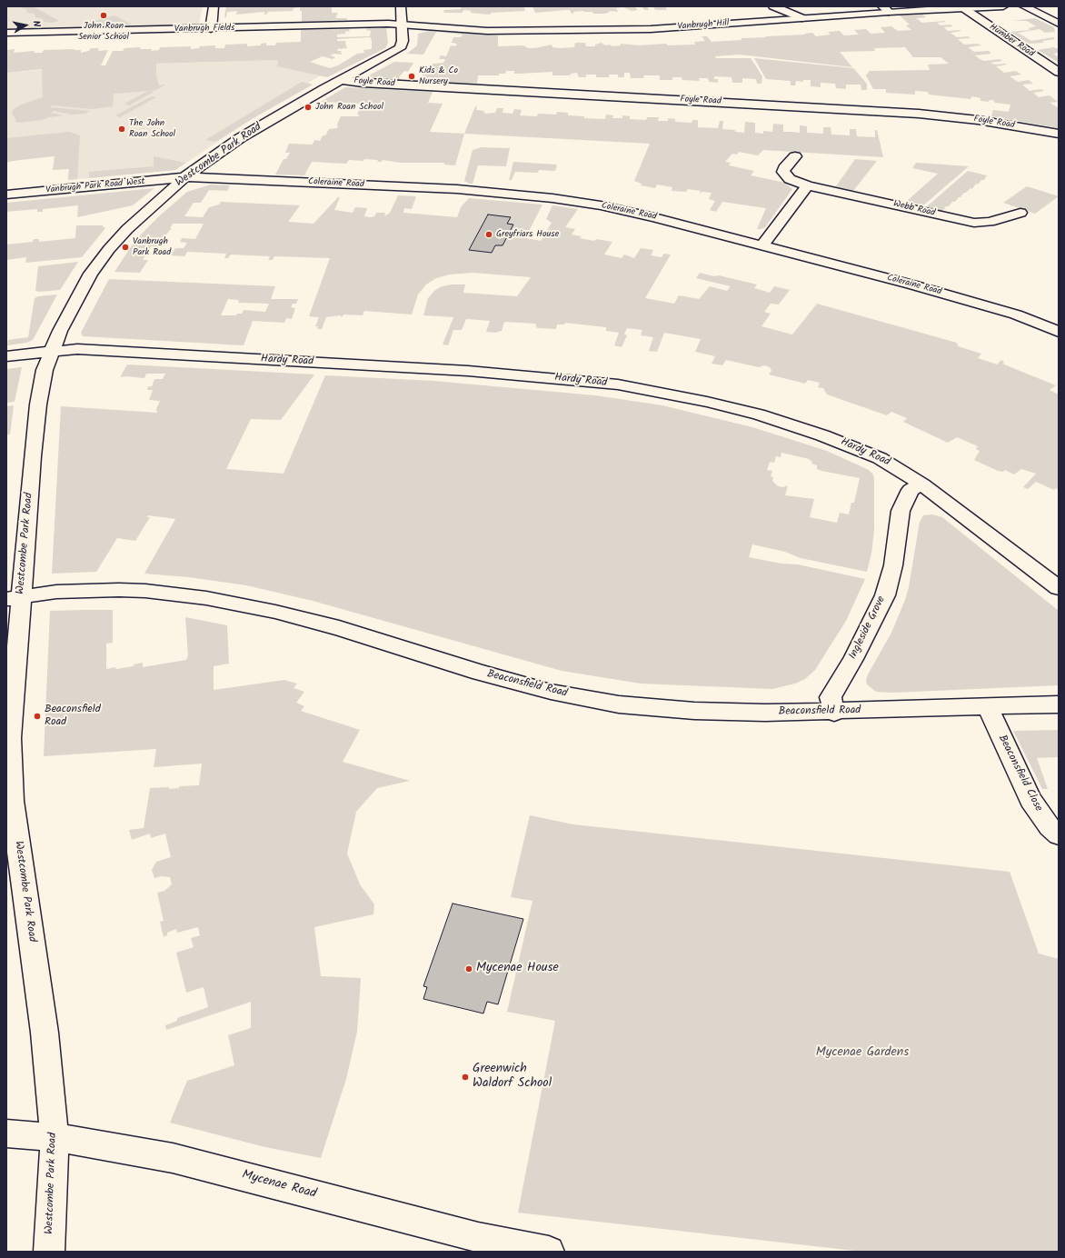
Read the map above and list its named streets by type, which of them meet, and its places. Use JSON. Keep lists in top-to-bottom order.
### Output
{
  "streets": {
    "street": [
      "Vanbrugh Hill",
      "Vanbrugh Fields",
      "Humber Road",
      "Foyle Road",
      "Westcombe Park Road",
      "Coleraine Road",
      "Vanbrugh Park Road West",
      "Webb Road",
      "Hardy Road",
      "Ingleside Grove",
      "Beaconsfield Road",
      "Beaconsfield Close",
      "Mycenae Road"
    ]
  },
  "crossings": [
    ["Vanbrugh Hill", "Vanbrugh Fields"],
    ["Vanbrugh Hill", "Humber Road"],
    ["Vanbrugh Hill", "Westcombe Park Road"],
    ["Vanbrugh Fields", "Westcombe Park Road"],
    ["Foyle Road", "Westcombe Park Road"],
    ["Westcombe Park Road", "Coleraine Road"],
    ["Westcombe Park Road", "Vanbrugh Park Road West"],
    ["Westcombe Park Road", "Hardy Road"],
    ["Westcombe Park Road", "Beaconsfield Road"],
    ["Westcombe Park Road", "Mycenae Road"],
    ["Coleraine Road", "Vanbrugh Park Road West"],
    ["Hardy Road", "Ingleside Grove"],
    ["Ingleside Grove", "Beaconsfield Road"],
    ["Beaconsfield Road", "Beaconsfield Close"]
  ],
  "parks": ["Mycenae Gardens"],
  "places": [
    "John Roan Senior School",
    "Kids & Co Nursery",
    "John Roan School",
    "The John Roan School",
    "Greyfriars House",
    "Vanbrugh Park Road",
    "Beaconsfield Road",
    "Mycenae House",
    "Greenwich Waldorf School"
  ],
  "north": "right"
}
